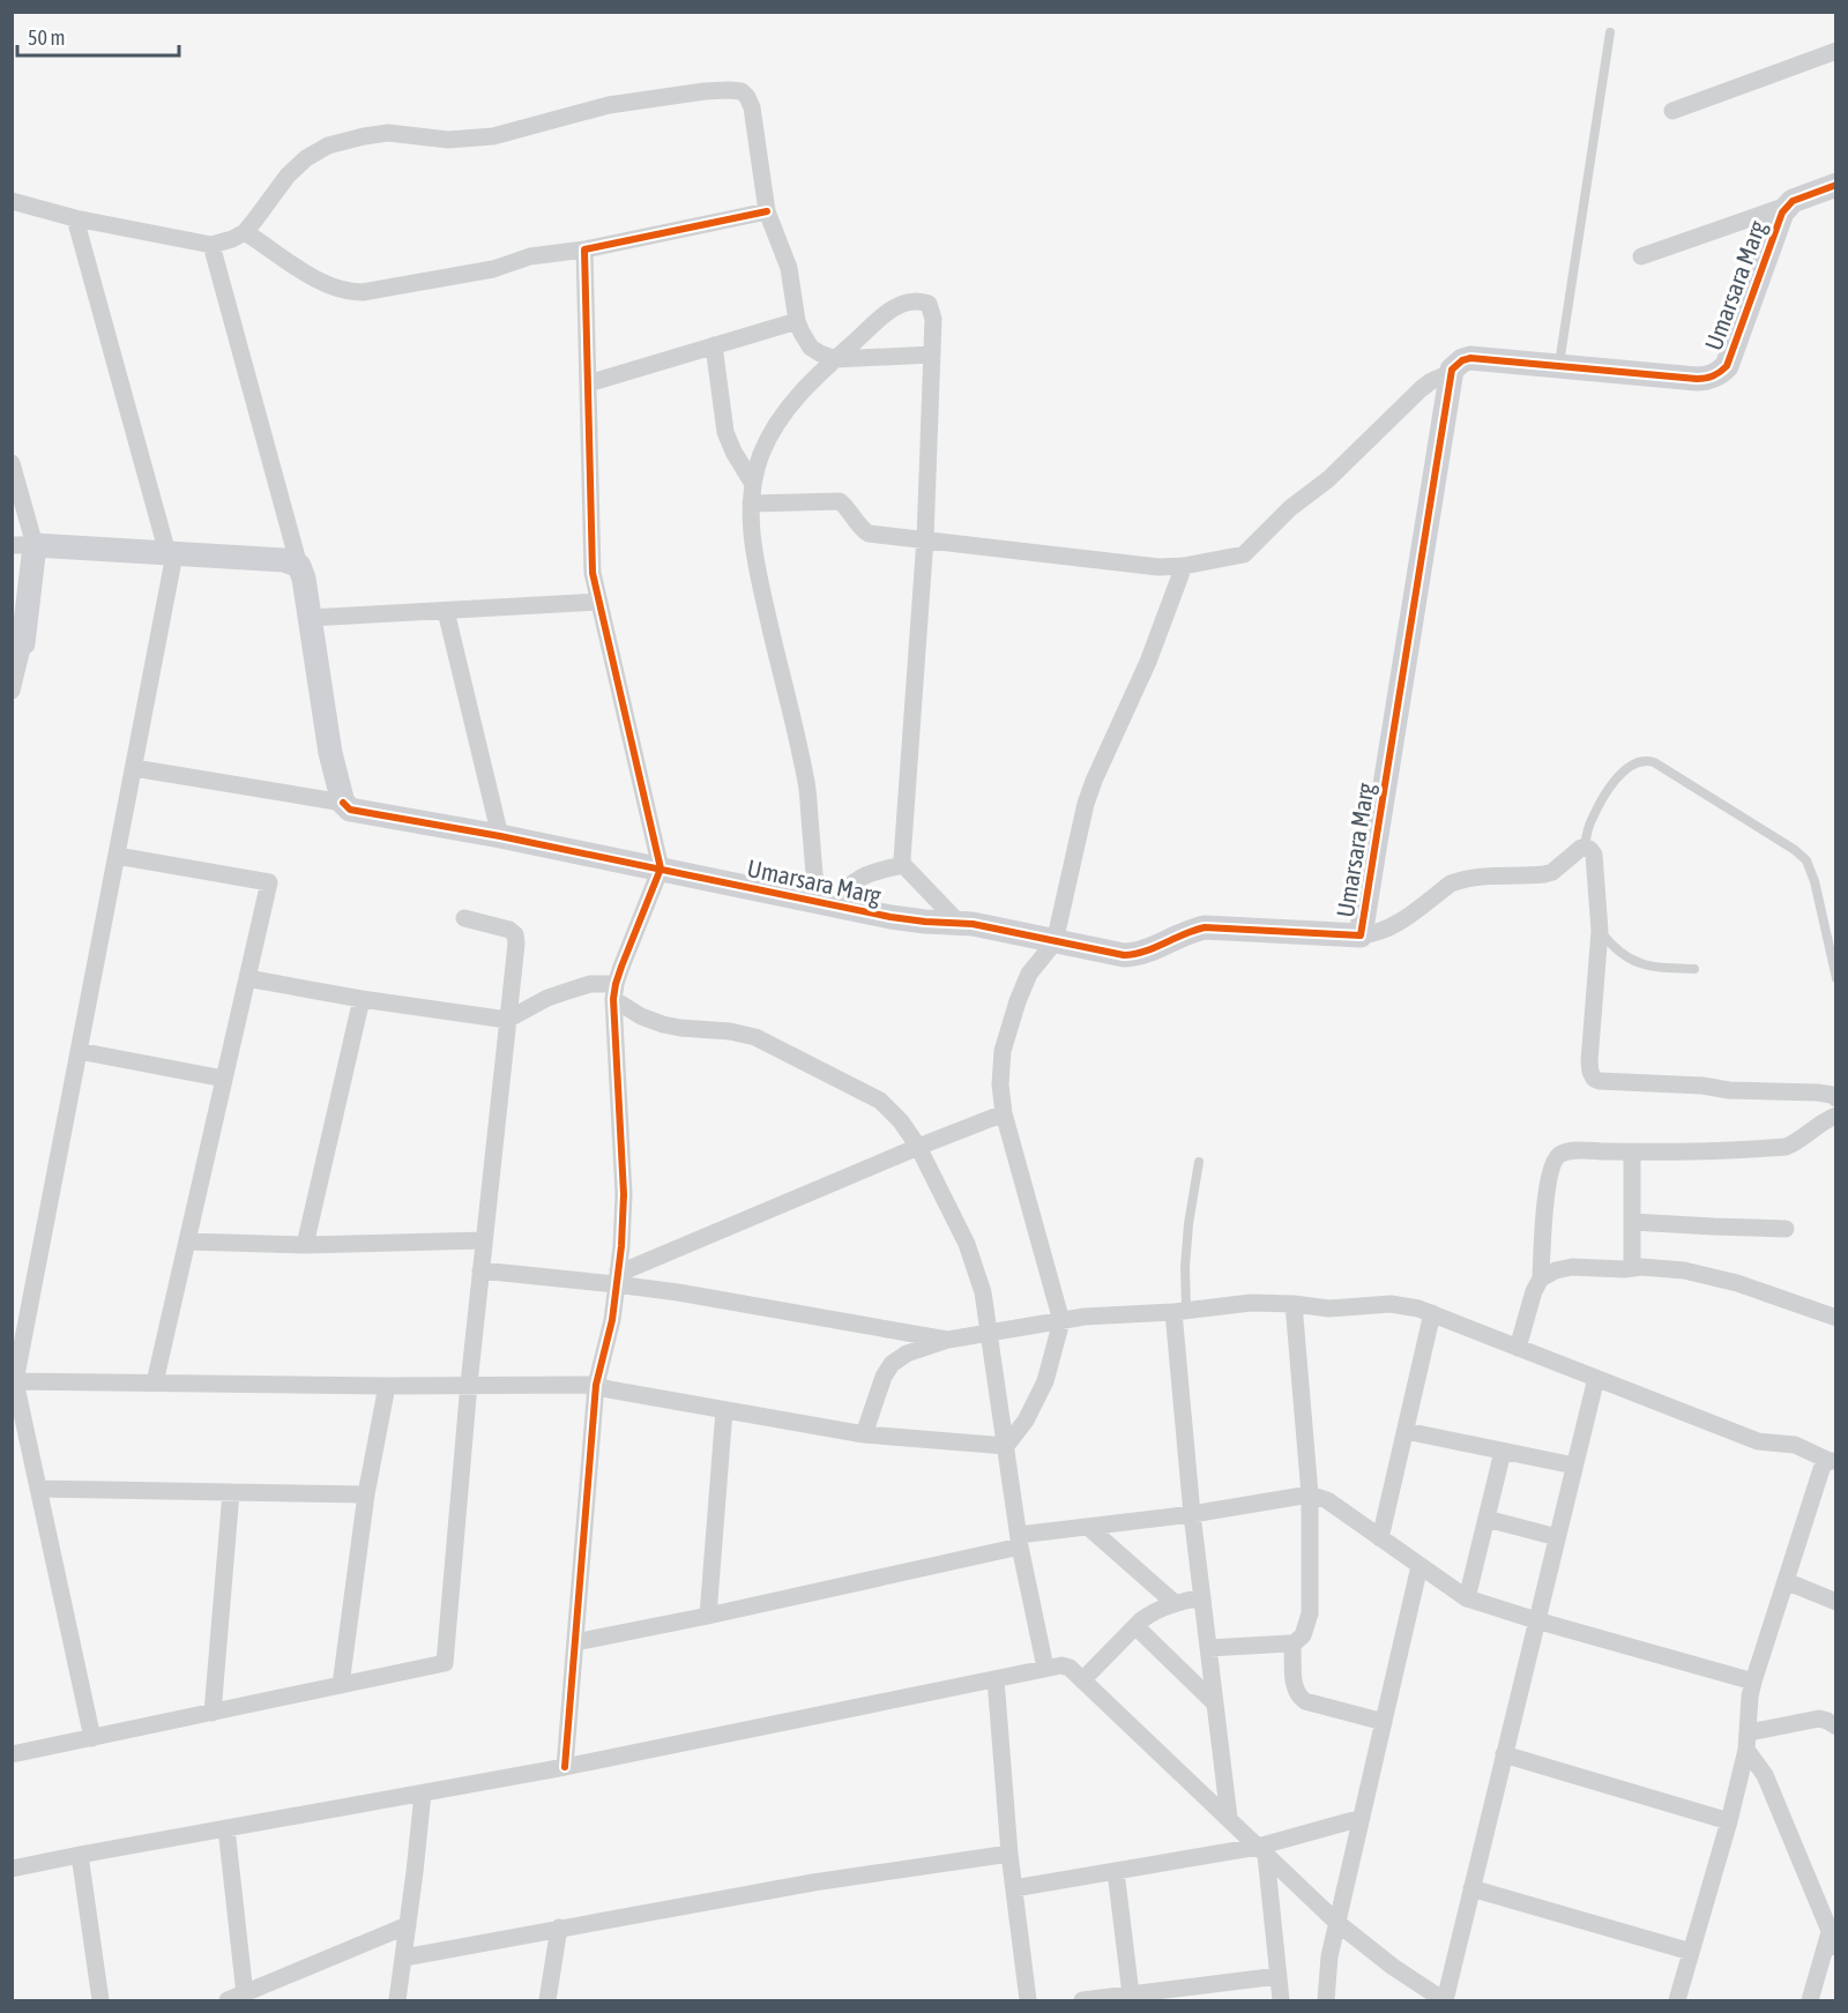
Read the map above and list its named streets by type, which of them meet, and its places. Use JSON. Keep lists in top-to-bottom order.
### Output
{
  "streets": {
    "street": ["Umarsara Marg"]
  },
  "scale_bar": "50 m"
}
